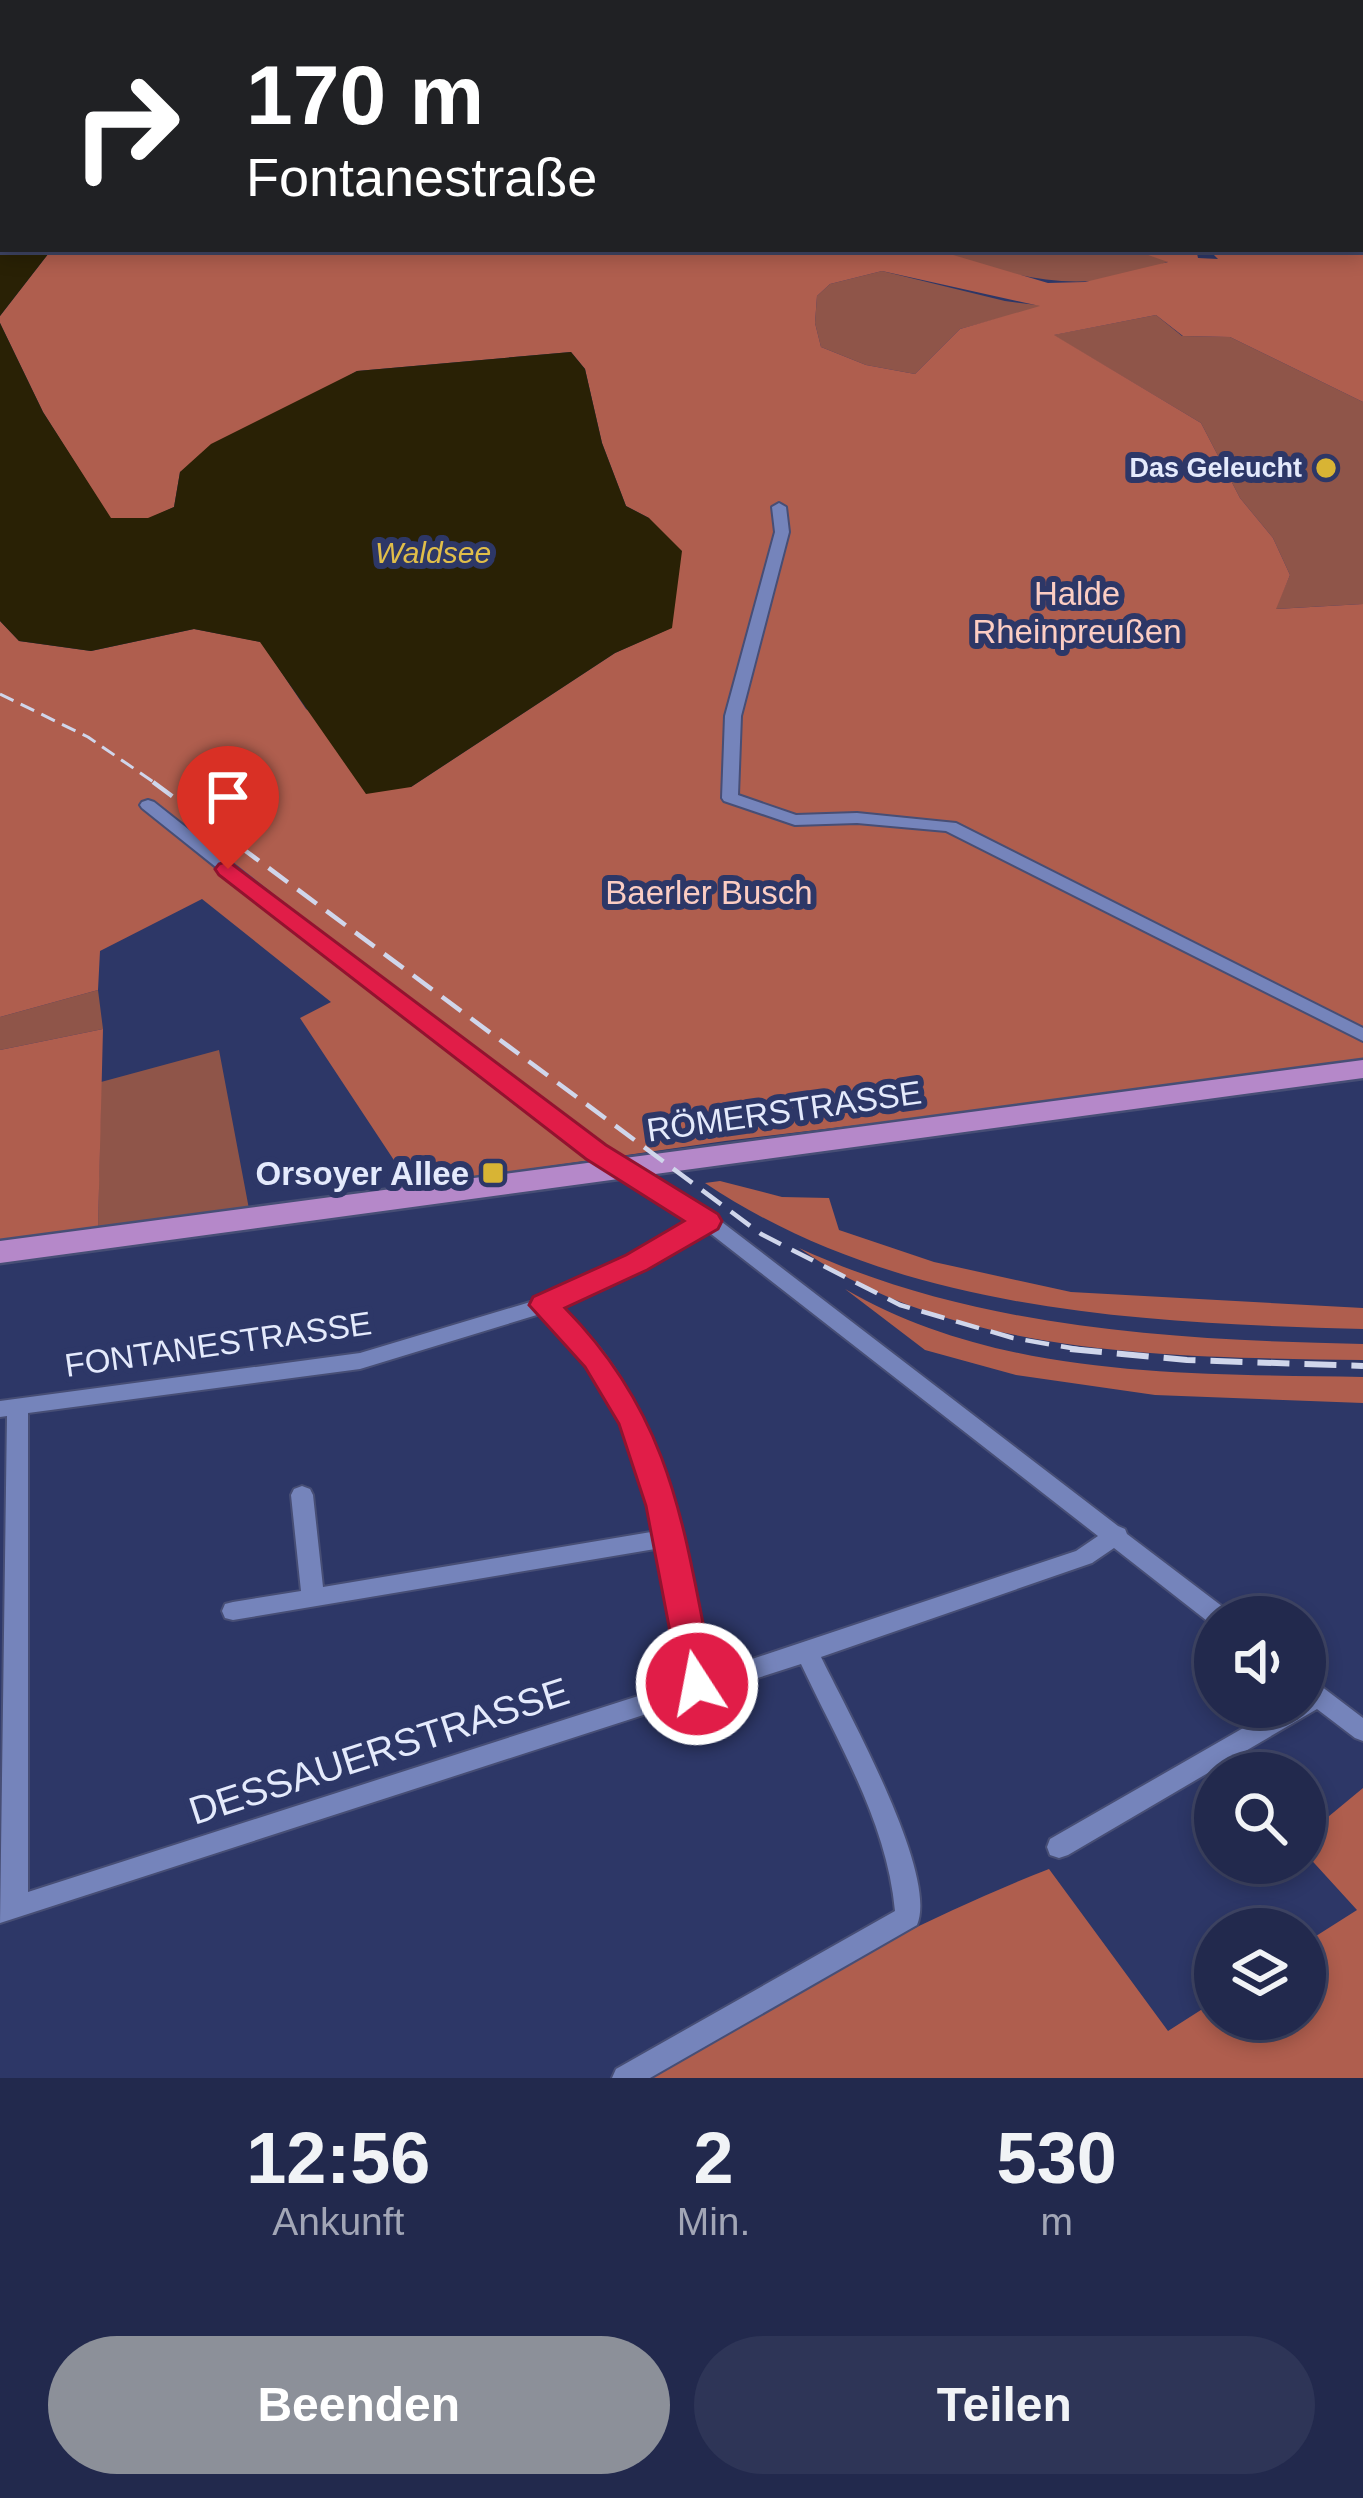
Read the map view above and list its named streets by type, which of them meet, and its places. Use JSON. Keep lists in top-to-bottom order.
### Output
{
  "streets": {
    "main road": ["RÖMERSTRASSE"],
    "street": ["FONTANESTRASSE", "DESSAUERSTRASSE"]
  },
  "water": ["Waldsee"],
  "parks": ["Halde Rheinpreußen", "Baerler Busch"],
  "places": {
    "other": ["Das Geleucht"],
    "transit": ["Orsoyer Allee"]
  },
  "page": {
    "turn": ["170 m", "Fontanestraße"],
    "eta": [
      "12:56",
      "Ankunft",
      "2",
      "Min.",
      "530",
      "m"
    ],
    "buttons": ["Beenden", "Teilen"]
  }
}
